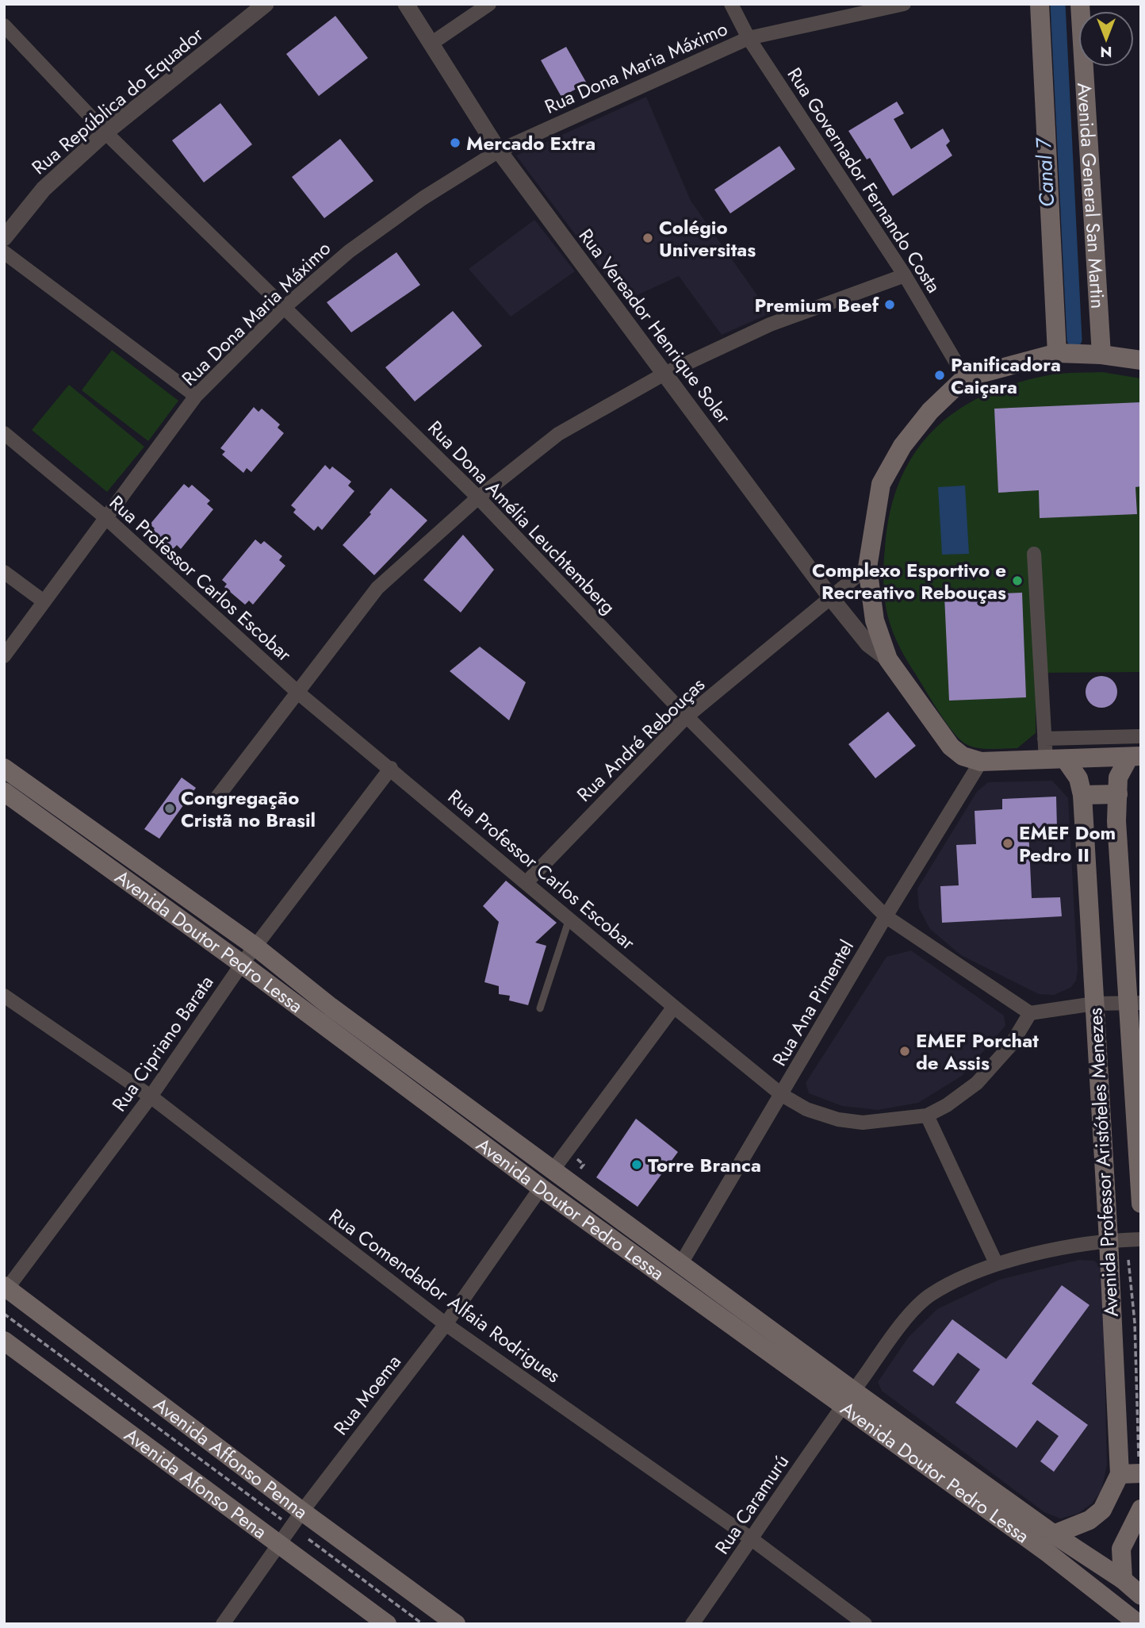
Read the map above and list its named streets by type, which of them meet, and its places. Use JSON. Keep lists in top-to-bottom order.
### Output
{
  "streets": {
    "main road": [
      "Avenida General San Martin",
      "Avenida Doutor Pedro Lessa",
      "Avenida Professor Aristóteles Menezes",
      "Avenida Affonso Penna",
      "Avenida Afonso Pena"
    ],
    "street": [
      "Rua Dona Maria Máximo",
      "Rua República do Equador",
      "Rua Governador Fernando Costa",
      "Rua Vereador Henrique Soler",
      "Rua Dona Amélia Leuchtemberg",
      "Rua Professor Carlos Escobar",
      "Rua André Rebouças",
      "Rua Ana Pimentel",
      "Rua Cipriano Barata",
      "Rua Comendador Alfaia Rodrigues",
      "Rua Moema",
      "Rua Caramurú"
    ]
  },
  "crossings": [
    ["Rua Dona Maria Máximo", "Rua Governador Fernando Costa"],
    ["Rua Dona Maria Máximo", "Rua Vereador Henrique Soler"],
    ["Rua Dona Maria Máximo", "Rua Dona Amélia Leuchtemberg"],
    ["Rua Dona Maria Máximo", "Rua Professor Carlos Escobar"],
    ["Rua República do Equador", "Rua Dona Amélia Leuchtemberg"],
    ["Rua Vereador Henrique Soler", "Rua André Rebouças"],
    ["Rua Dona Amélia Leuchtemberg", "Rua Professor Carlos Escobar"],
    ["Rua Dona Amélia Leuchtemberg", "Rua André Rebouças"],
    ["Rua Dona Amélia Leuchtemberg", "Rua Ana Pimentel"],
    ["Rua Professor Carlos Escobar", "Rua André Rebouças"],
    ["Rua Professor Carlos Escobar", "Rua Ana Pimentel"],
    ["Rua Professor Carlos Escobar", "Rua Cipriano Barata"],
    ["Avenida Doutor Pedro Lessa", "Rua Ana Pimentel"],
    ["Avenida Doutor Pedro Lessa", "Rua Cipriano Barata"],
    ["Avenida Doutor Pedro Lessa", "Avenida Professor Aristóteles Menezes"],
    ["Avenida Doutor Pedro Lessa", "Rua Moema"],
    ["Avenida Doutor Pedro Lessa", "Rua Caramurú"],
    ["Rua Cipriano Barata", "Rua Comendador Alfaia Rodrigues"],
    ["Rua Cipriano Barata", "Avenida Affonso Penna"],
    ["Avenida Professor Aristóteles Menezes", "Rua Caramurú"],
    ["Rua Comendador Alfaia Rodrigues", "Rua Moema"],
    ["Rua Comendador Alfaia Rodrigues", "Rua Caramurú"],
    ["Rua Moema", "Avenida Affonso Penna"],
    ["Rua Moema", "Avenida Afonso Pena"]
  ],
  "water": ["Canal 7"],
  "places": [
    "Mercado Extra",
    "Colégio Universitas",
    "Premium Beef",
    "Panificadora Caiçara",
    "Complexo Esportivo e Recreativo Rebouças",
    "Congregação Cristã no Brasil",
    "EMEF Dom Pedro II",
    "EMEF Porchat de Assis",
    "Torre Branca"
  ],
  "north": "bottom"
}
